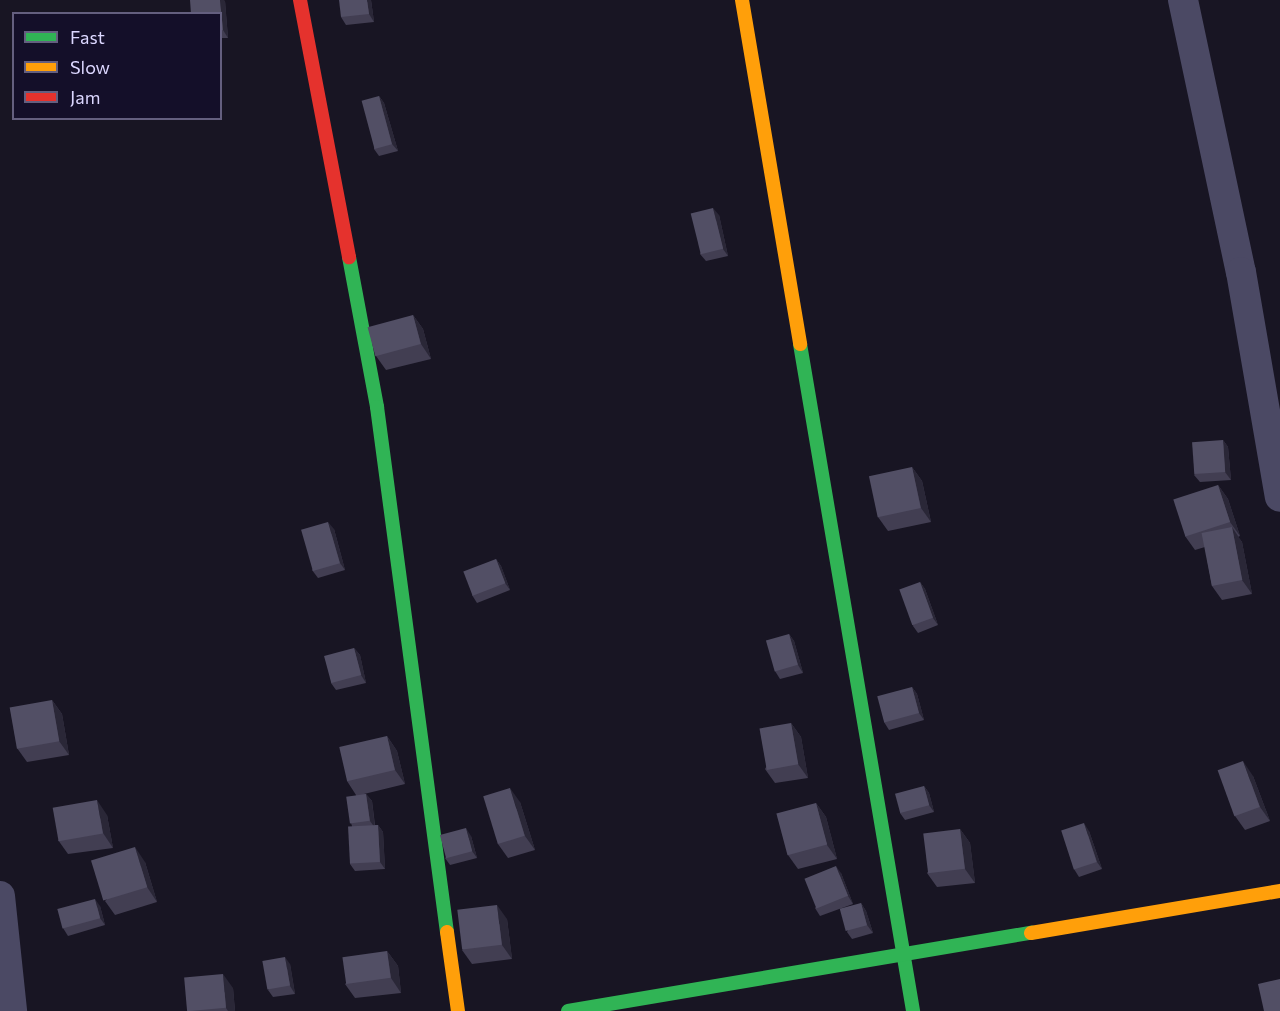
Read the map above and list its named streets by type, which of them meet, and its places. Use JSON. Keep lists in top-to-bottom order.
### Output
{
  "legend": ["Fast", "Slow", "Jam"]
}
